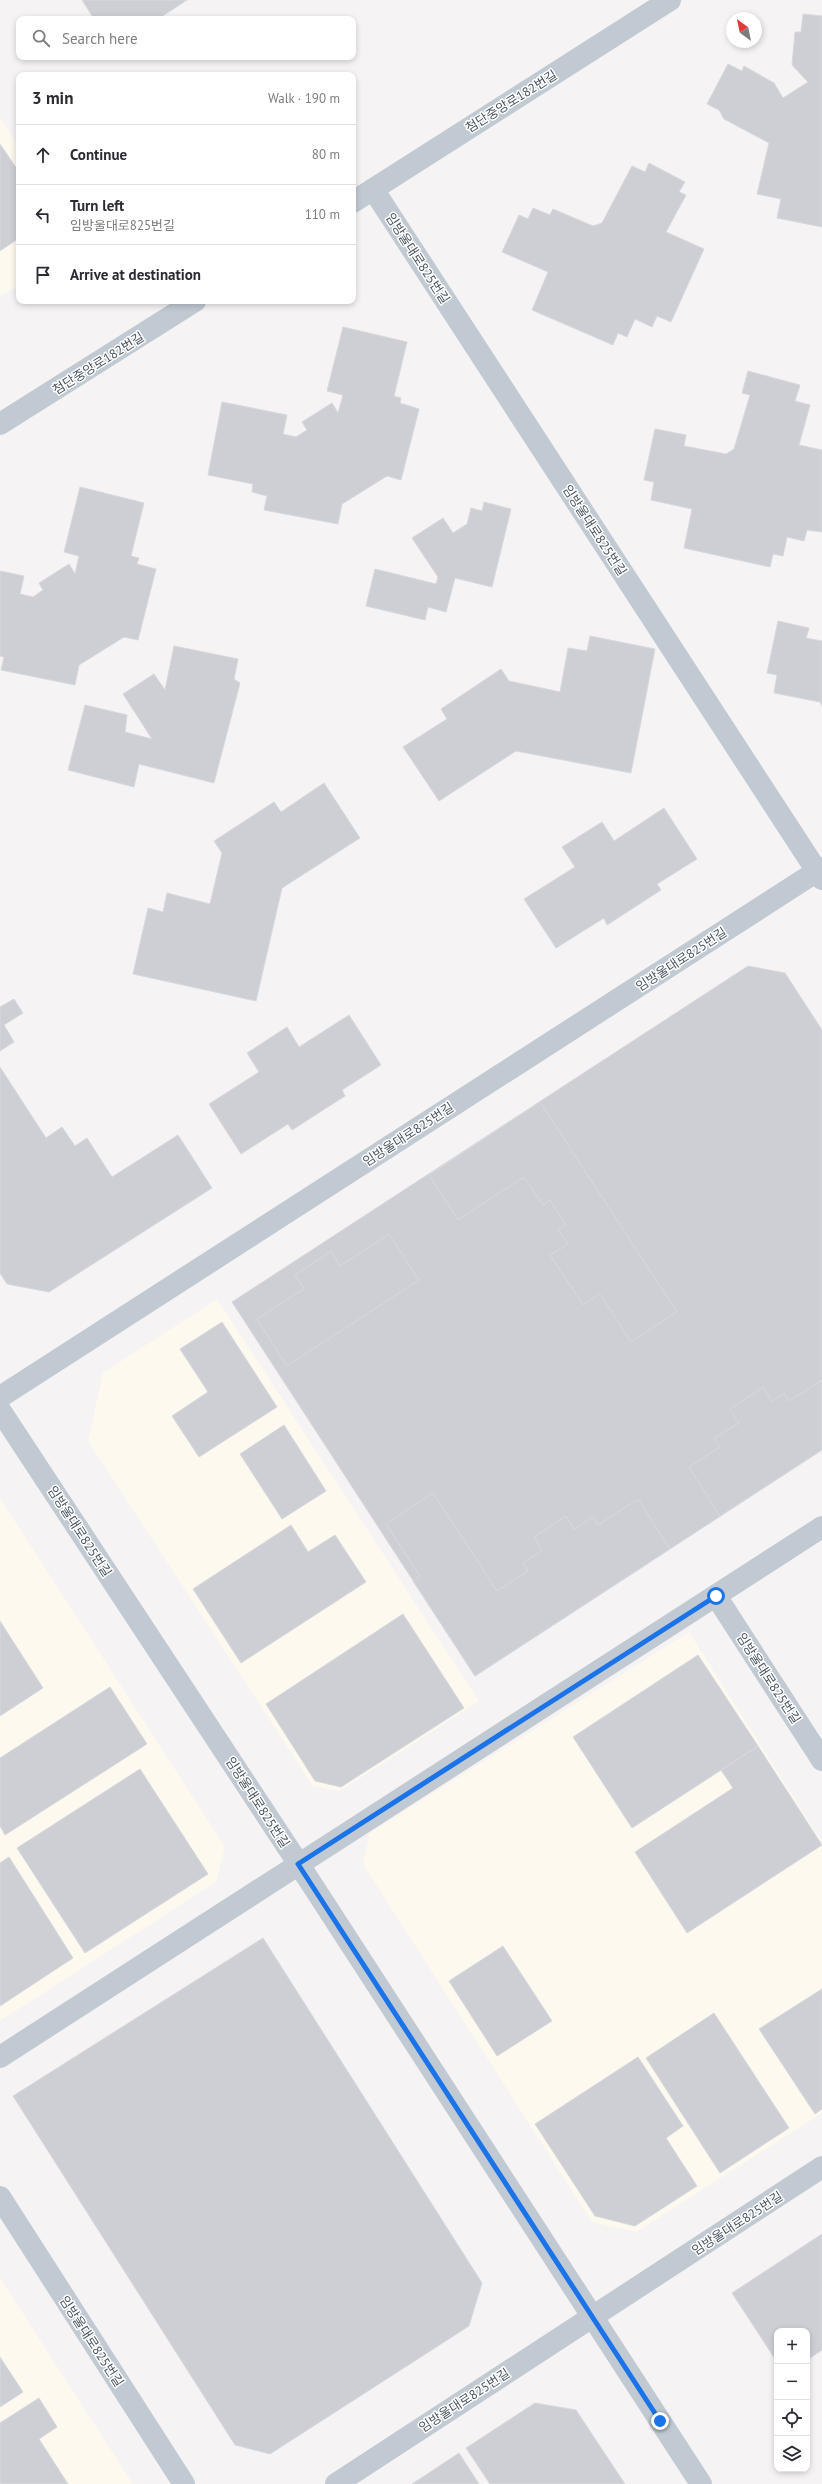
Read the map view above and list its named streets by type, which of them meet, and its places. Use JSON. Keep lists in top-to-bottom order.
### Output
{
  "streets": {
    "street": ["첨단중앙로182번길", "임방울대로825번길"]
  },
  "crossings": [
    ["첨단중앙로182번길", "임방울대로825번길"]
  ],
  "north": "top left",
  "page": {
    "search": "Search here",
    "heading": ["3 min", "Walk · 190 m"],
    "list": [
      ["Continue", "80 m"],
      ["Turn left", "임방울대로825번길", "110 m"],
      "Arrive at destination"
    ],
    "map_buttons": ["+", "−"]
  }
}
